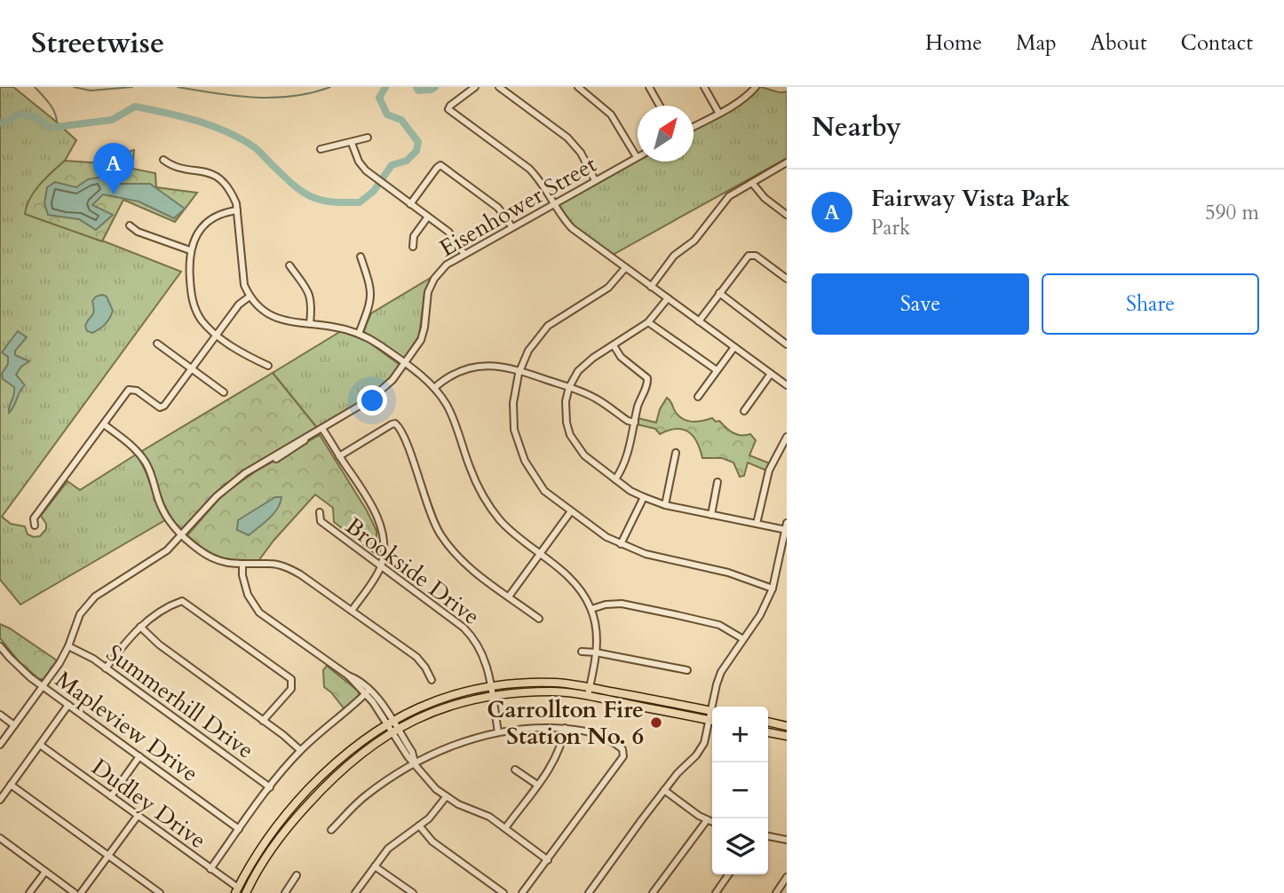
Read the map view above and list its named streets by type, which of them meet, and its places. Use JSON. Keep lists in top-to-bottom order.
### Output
{
  "streets": {
    "street": [
      "Eisenhower Street",
      "Brookside Drive",
      "Summerhill Drive",
      "Mapleview Drive",
      "Dudley Drive"
    ]
  },
  "crossings": [
    ["Eisenhower Street", "Summerhill Drive"],
    ["Eisenhower Street", "Mapleview Drive"]
  ],
  "places": ["Carrollton Fire Station No. 6"],
  "north": "top right",
  "page": {
    "header": "Streetwise",
    "nav": [
      "Home",
      "Map",
      "About",
      "Contact"
    ],
    "heading": "Nearby",
    "pins": "A",
    "list": [
      {
        "mark": "A",
        "name": "Fairway Vista Park",
        "note": "Park",
        "value": "590 m"
      }
    ],
    "buttons": ["Save", "Share"],
    "map_buttons": ["+", "−"]
  }
}
